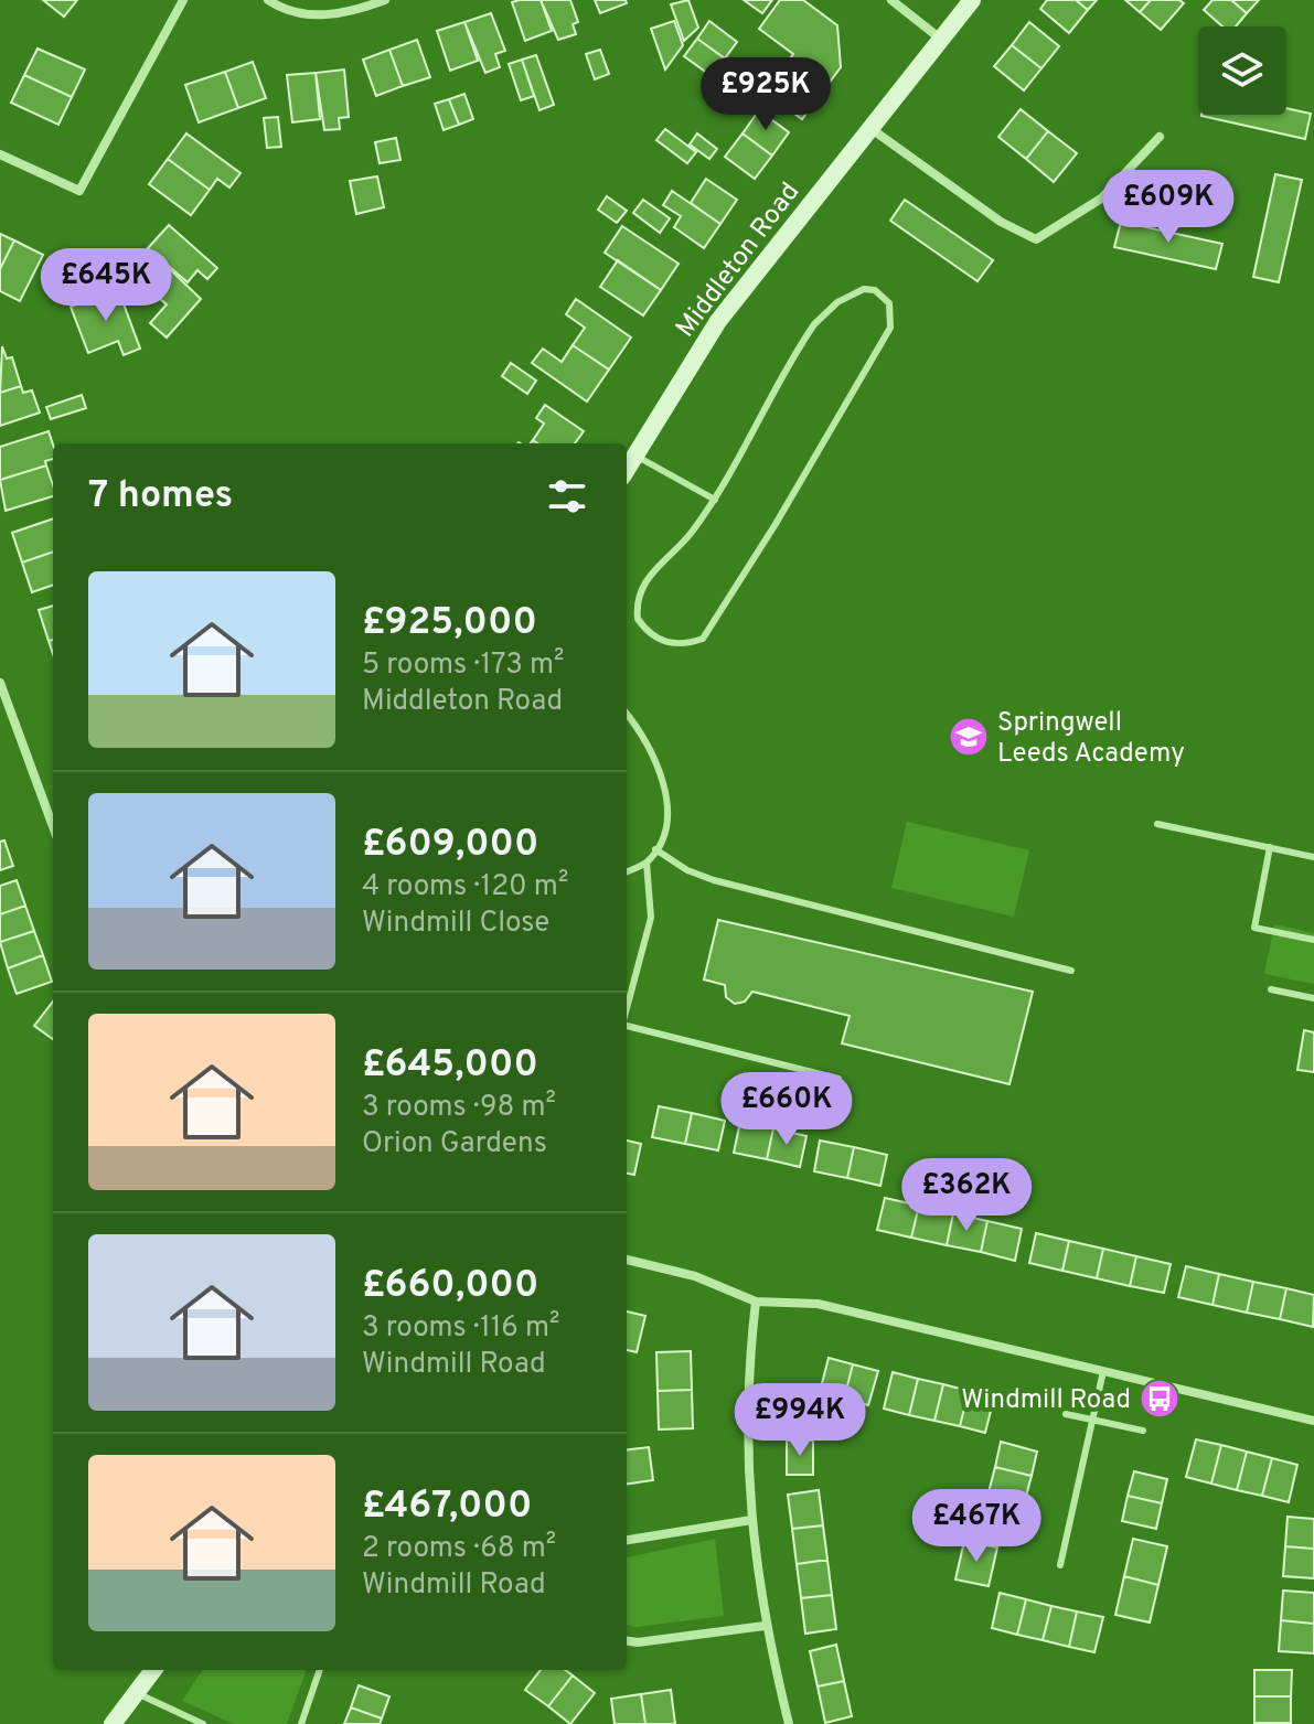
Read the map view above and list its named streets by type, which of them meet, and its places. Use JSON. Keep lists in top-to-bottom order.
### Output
{
  "streets": {
    "street": ["Middleton Road"]
  },
  "places": {
    "school or university": ["Springwell Leeds Academy"],
    "bus stop": ["Windmill Road"]
  },
  "page": {
    "price": [
      "£925K",
      "£609K",
      "£645K",
      "£660K",
      "£362K",
      "£994K",
      "£467K"
    ],
    "heading": "7 homes",
    "list": [
      {
        "name": "£925,000",
        "note": "5 rooms · 173 m² · Middleton Road"
      },
      {
        "name": "£609,000",
        "note": "4 rooms · 120 m² · Windmill Close"
      },
      {
        "name": "£645,000",
        "note": "3 rooms · 98 m² · Orion Gardens"
      },
      {
        "name": "£660,000",
        "note": "3 rooms · 116 m² · Windmill Road"
      },
      {
        "name": "£467,000",
        "note": "2 rooms · 68 m² · Windmill Road"
      }
    ]
  }
}
